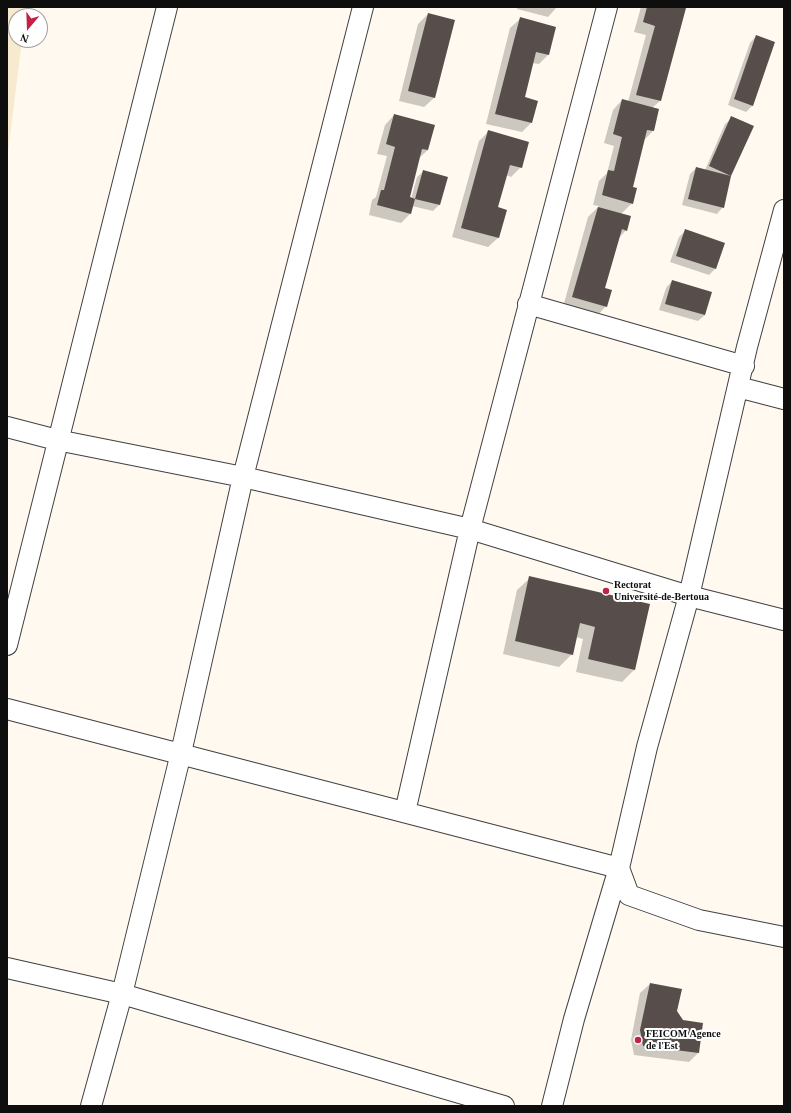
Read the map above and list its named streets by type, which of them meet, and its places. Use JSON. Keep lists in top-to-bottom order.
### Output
{
  "places": ["Rectorat Université-de-Bertoua", "FEICOM Agence de l'Est"],
  "north": "bottom"
}
